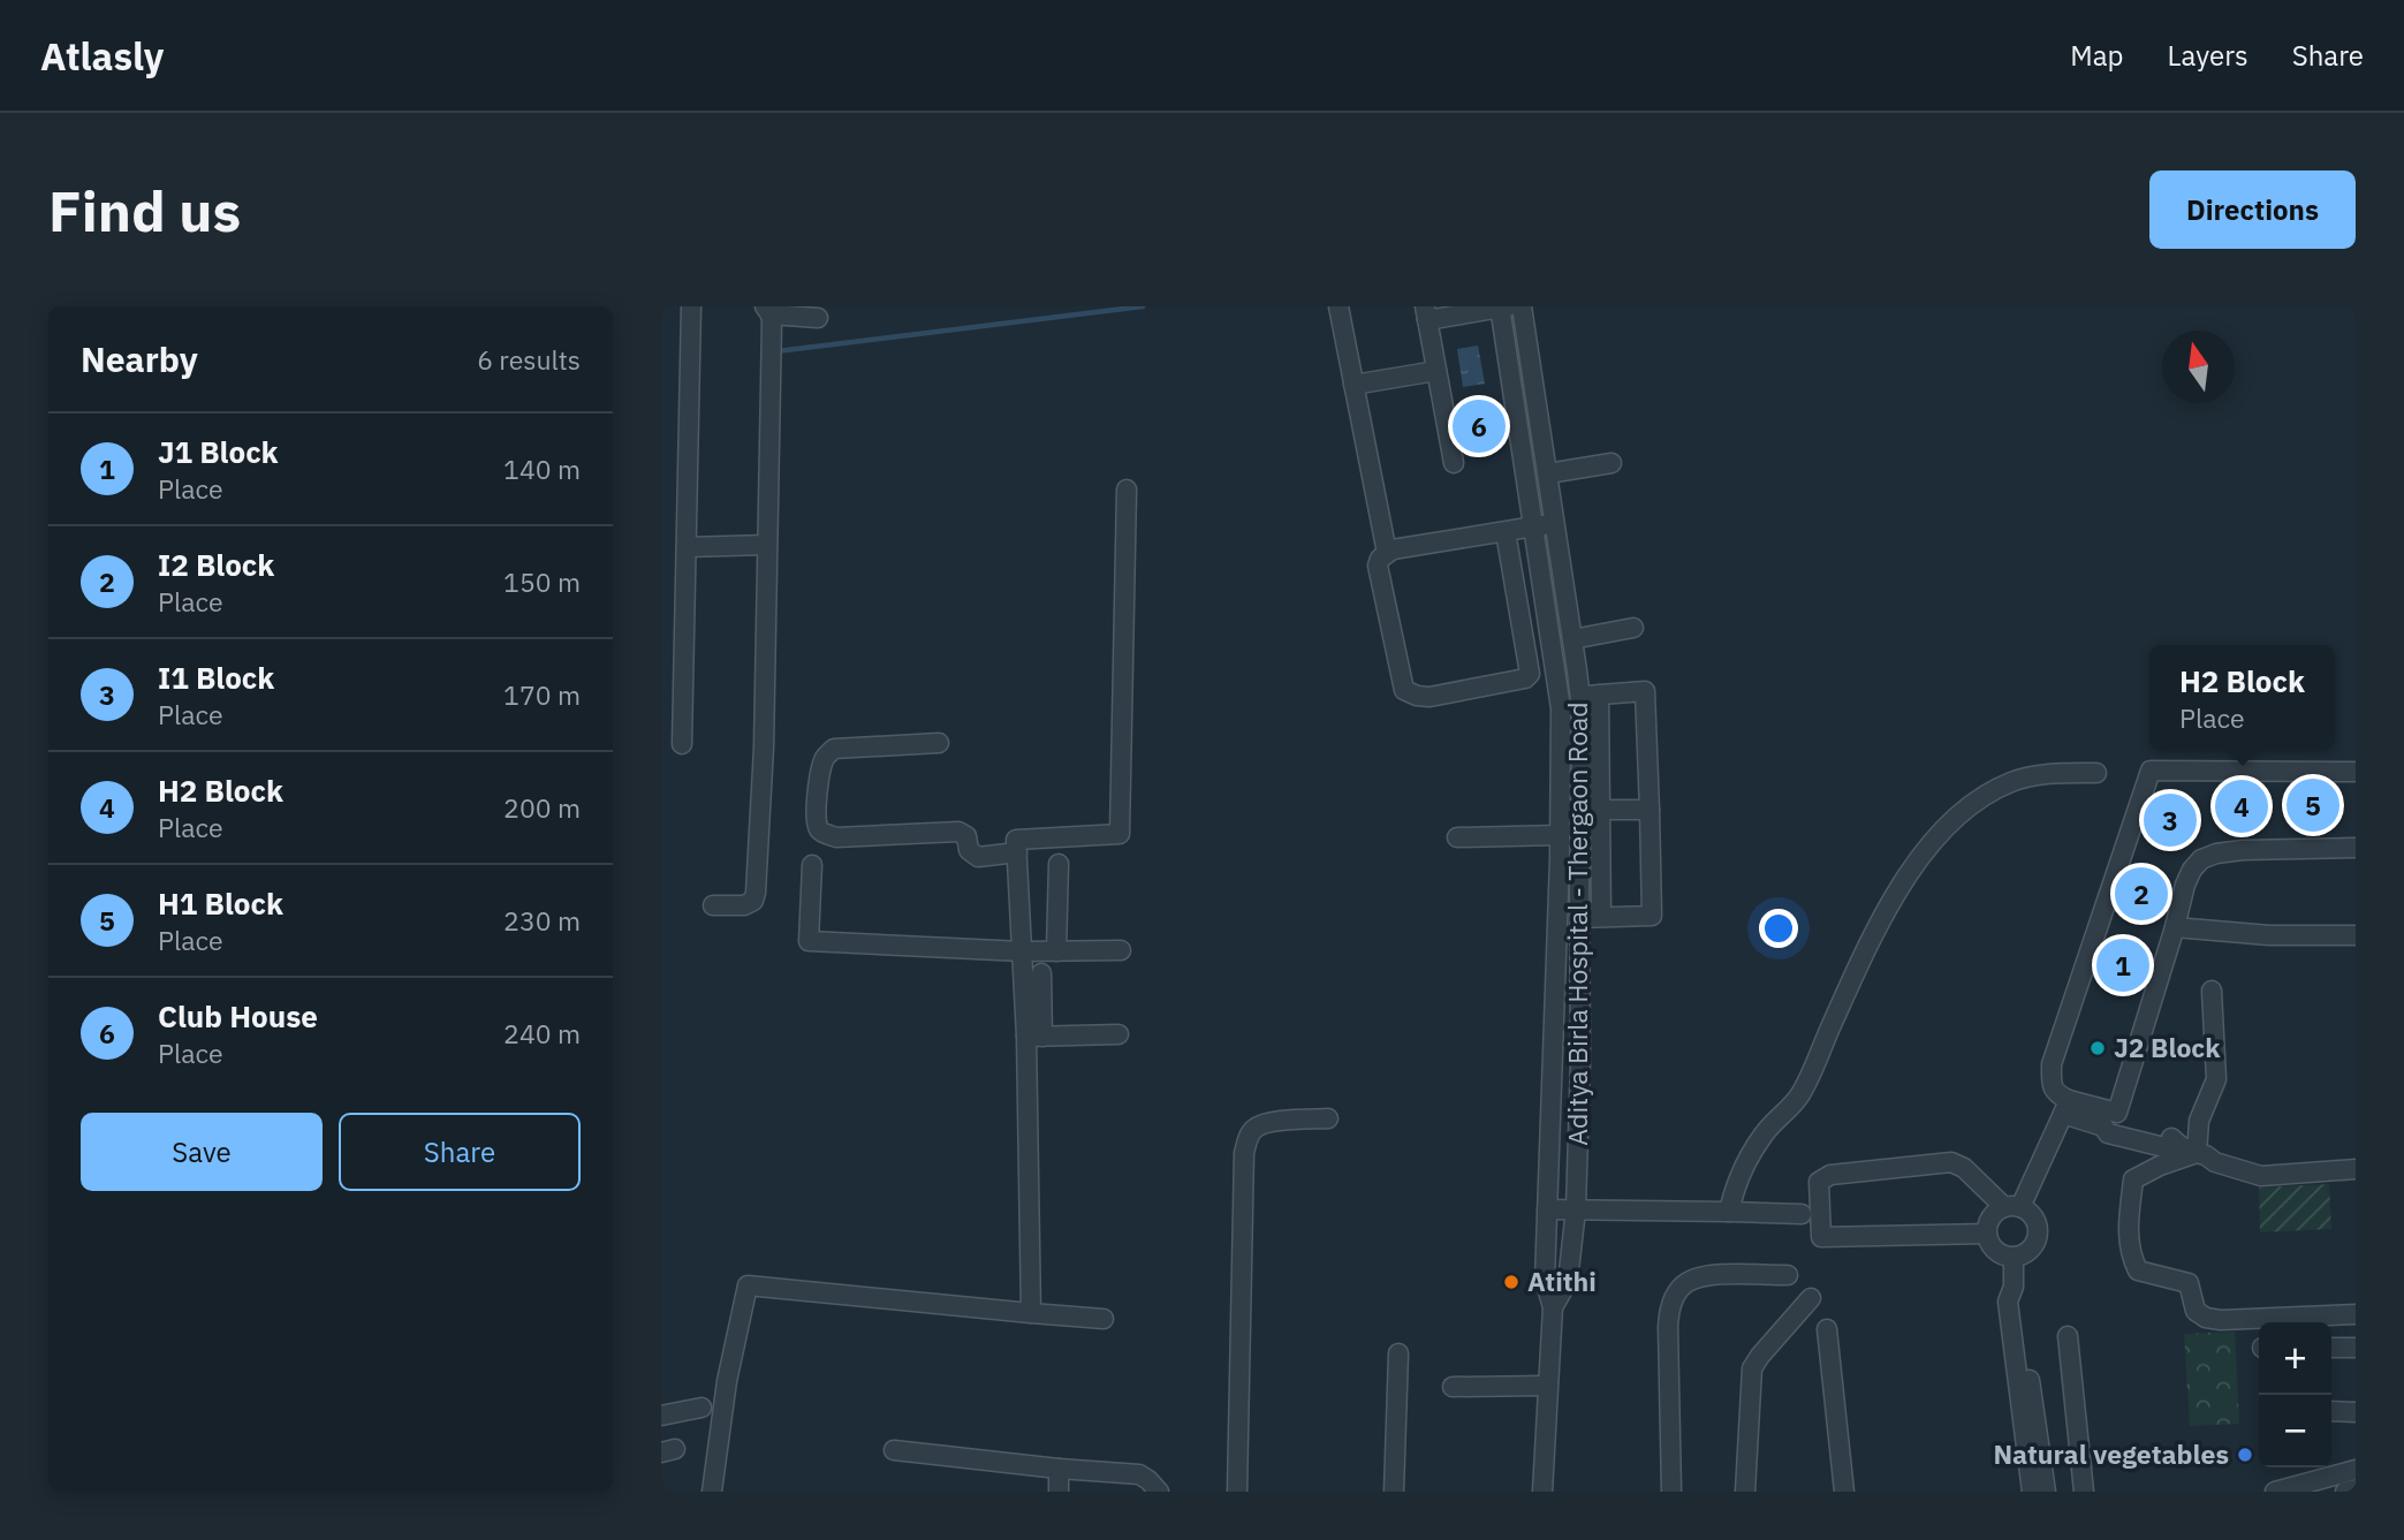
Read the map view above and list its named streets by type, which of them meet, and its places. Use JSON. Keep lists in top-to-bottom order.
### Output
{
  "streets": {
    "street": ["Aditya Birla Hospital - Thergaon Road"]
  },
  "places": ["J2 Block", "Atithi", "Natural vegetables"],
  "north": "top",
  "page": {
    "header": "Atlasly",
    "nav": ["Map", "Layers", "Share"],
    "buttons": [
      "Directions",
      ["Save", "Share"]
    ],
    "title": "Find us",
    "heading": ["Nearby", "6 results"],
    "pins": [
      "6",
      "5",
      "4",
      "3",
      "2",
      "1"
    ],
    "list": [
      {
        "mark": "1",
        "name": "J1 Block",
        "note": "Place",
        "value": "140 m"
      },
      {
        "mark": "2",
        "name": "I2 Block",
        "note": "Place",
        "value": "150 m"
      },
      {
        "mark": "3",
        "name": "I1 Block",
        "note": "Place",
        "value": "170 m"
      },
      {
        "mark": "4",
        "name": "H2 Block",
        "note": "Place",
        "value": "200 m"
      },
      {
        "mark": "5",
        "name": "H1 Block",
        "note": "Place",
        "value": "230 m"
      },
      {
        "mark": "6",
        "name": "Club House",
        "note": "Place",
        "value": "240 m"
      }
    ],
    "popup": ["H2 Block", "Place"],
    "map_buttons": ["+", "−"]
  }
}
